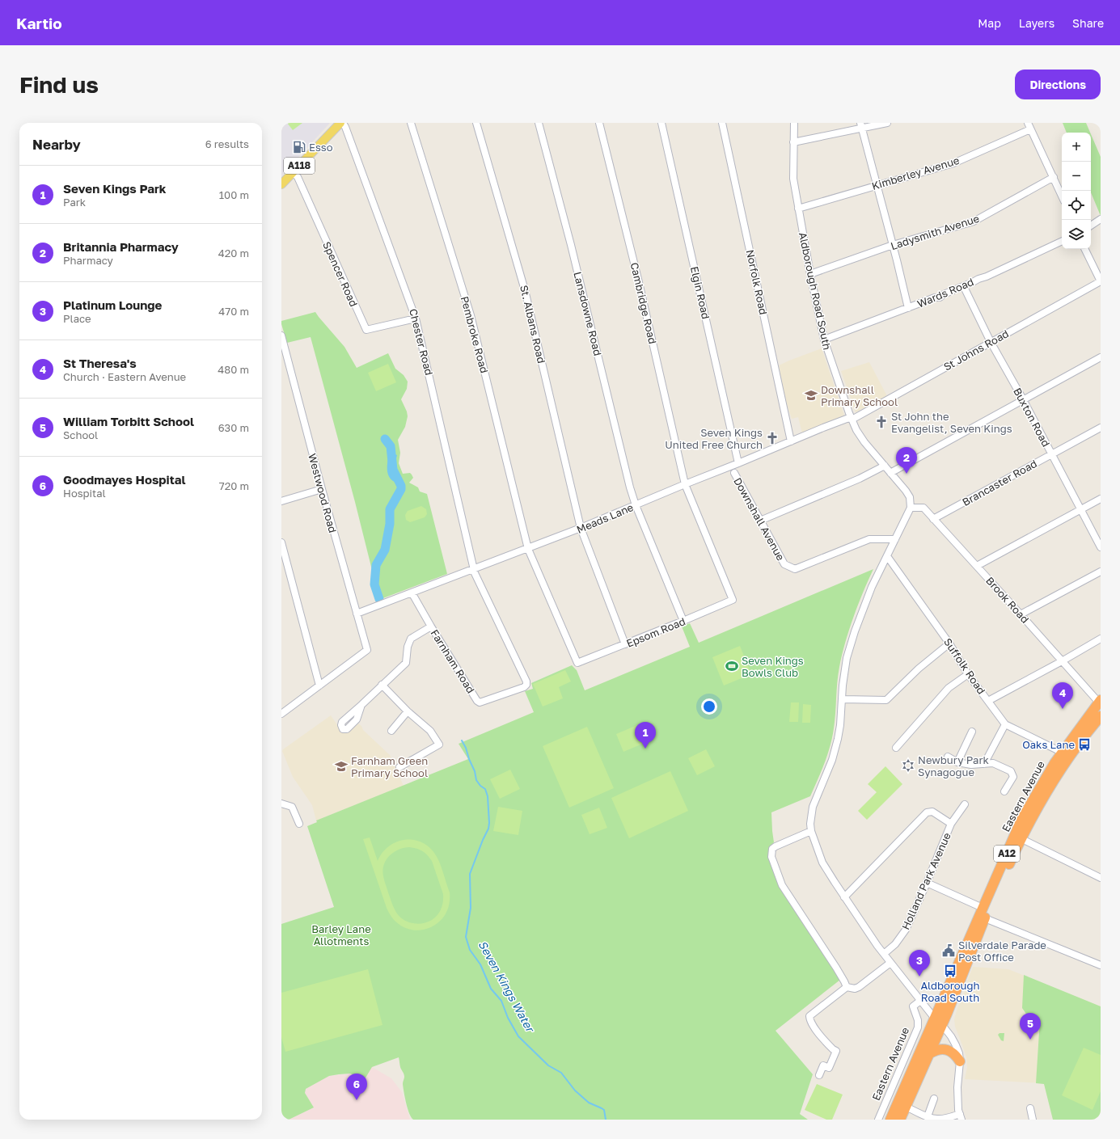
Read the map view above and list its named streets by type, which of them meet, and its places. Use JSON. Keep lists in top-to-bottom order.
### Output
{
  "streets": {
    "highway": ["Eastern Avenue", "A12"],
    "main road": ["A118"],
    "street": [
      "Kimberley Avenue",
      "Ladysmith Avenue",
      "Spencer Road",
      "Norfolk Road",
      "Aldborough Road South",
      "Elgin Road",
      "Wards Road",
      "Cambridge Road",
      "Lansdowne Road",
      "St. Albans Road",
      "Pembroke Road",
      "Chester Road",
      "St Johns Road",
      "Buxton Road",
      "Brancaster Road",
      "Westwood Road",
      "Meads Lane",
      "Downshall Avenue",
      "Brook Road",
      "Epsom Road",
      "Farnham Road",
      "Suffolk Road",
      "Holland Park Avenue"
    ]
  },
  "crossings": [
    ["A118", "Spencer Road"],
    ["A118", "Chester Road"],
    ["Kimberley Avenue", "Aldborough Road South"],
    ["Ladysmith Avenue", "Aldborough Road South"],
    ["Spencer Road", "Chester Road"],
    ["Norfolk Road", "Meads Lane"],
    ["Aldborough Road South", "Wards Road"],
    ["Aldborough Road South", "St Johns Road"],
    ["Aldborough Road South", "Meads Lane"],
    ["Aldborough Road South", "Brook Road"],
    ["Elgin Road", "Meads Lane"],
    ["Wards Road", "Buxton Road"],
    ["Cambridge Road", "Meads Lane"],
    ["Cambridge Road", "Epsom Road"],
    ["Lansdowne Road", "Meads Lane"],
    ["Lansdowne Road", "Epsom Road"],
    ["St. Albans Road", "Meads Lane"],
    ["St. Albans Road", "Epsom Road"],
    ["Pembroke Road", "Meads Lane"],
    ["Pembroke Road", "Epsom Road"],
    ["Chester Road", "Meads Lane"],
    ["Chester Road", "Farnham Road"],
    ["St Johns Road", "Buxton Road"],
    ["St Johns Road", "Meads Lane"],
    ["Buxton Road", "Brancaster Road"],
    ["Brancaster Road", "Brook Road"],
    ["Westwood Road", "Meads Lane"],
    ["Meads Lane", "Farnham Road"],
    ["Brook Road", "Eastern Avenue"],
    ["Suffolk Road", "Eastern Avenue"],
    ["Eastern Avenue", "A12"]
  ],
  "water": ["Seven Kings Water"],
  "parks": ["Barley Lane Allotments"],
  "places": {
    "fuel station": ["Esso"],
    "school or university": ["Downshall Primary School", "Farnham Green Primary School"],
    "church": ["St John the Evangelist, Seven Kings", "Seven Kings United Free Church"],
    "sports": ["Seven Kings Bowls Club"],
    "bus stop": ["Oaks Lane", "Aldborough Road South"],
    "synagogue": ["Newbury Park Synagogue"],
    "public building": ["Silverdale Parade Post Office"]
  },
  "page": {
    "header": "Kartio",
    "nav": ["Map", "Layers", "Share"],
    "buttons": "Directions",
    "title": "Find us",
    "heading": ["Nearby", "6 results"],
    "map_buttons": ["+", "−"],
    "list": [
      {
        "mark": "1",
        "name": "Seven Kings Park",
        "note": "Park",
        "value": "100 m"
      },
      {
        "mark": "2",
        "name": "Britannia Pharmacy",
        "note": "Pharmacy",
        "value": "420 m"
      },
      {
        "mark": "3",
        "name": "Platinum Lounge",
        "note": "Place",
        "value": "470 m"
      },
      {
        "mark": "4",
        "name": "St Theresa's",
        "note": "Church · Eastern Avenue",
        "value": "480 m"
      },
      {
        "mark": "5",
        "name": "William Torbitt School",
        "note": "School",
        "value": "630 m"
      },
      {
        "mark": "6",
        "name": "Goodmayes Hospital",
        "note": "Hospital",
        "value": "720 m"
      }
    ],
    "pins": [
      "2",
      "4",
      "1",
      "3",
      "5",
      "6"
    ]
  }
}
